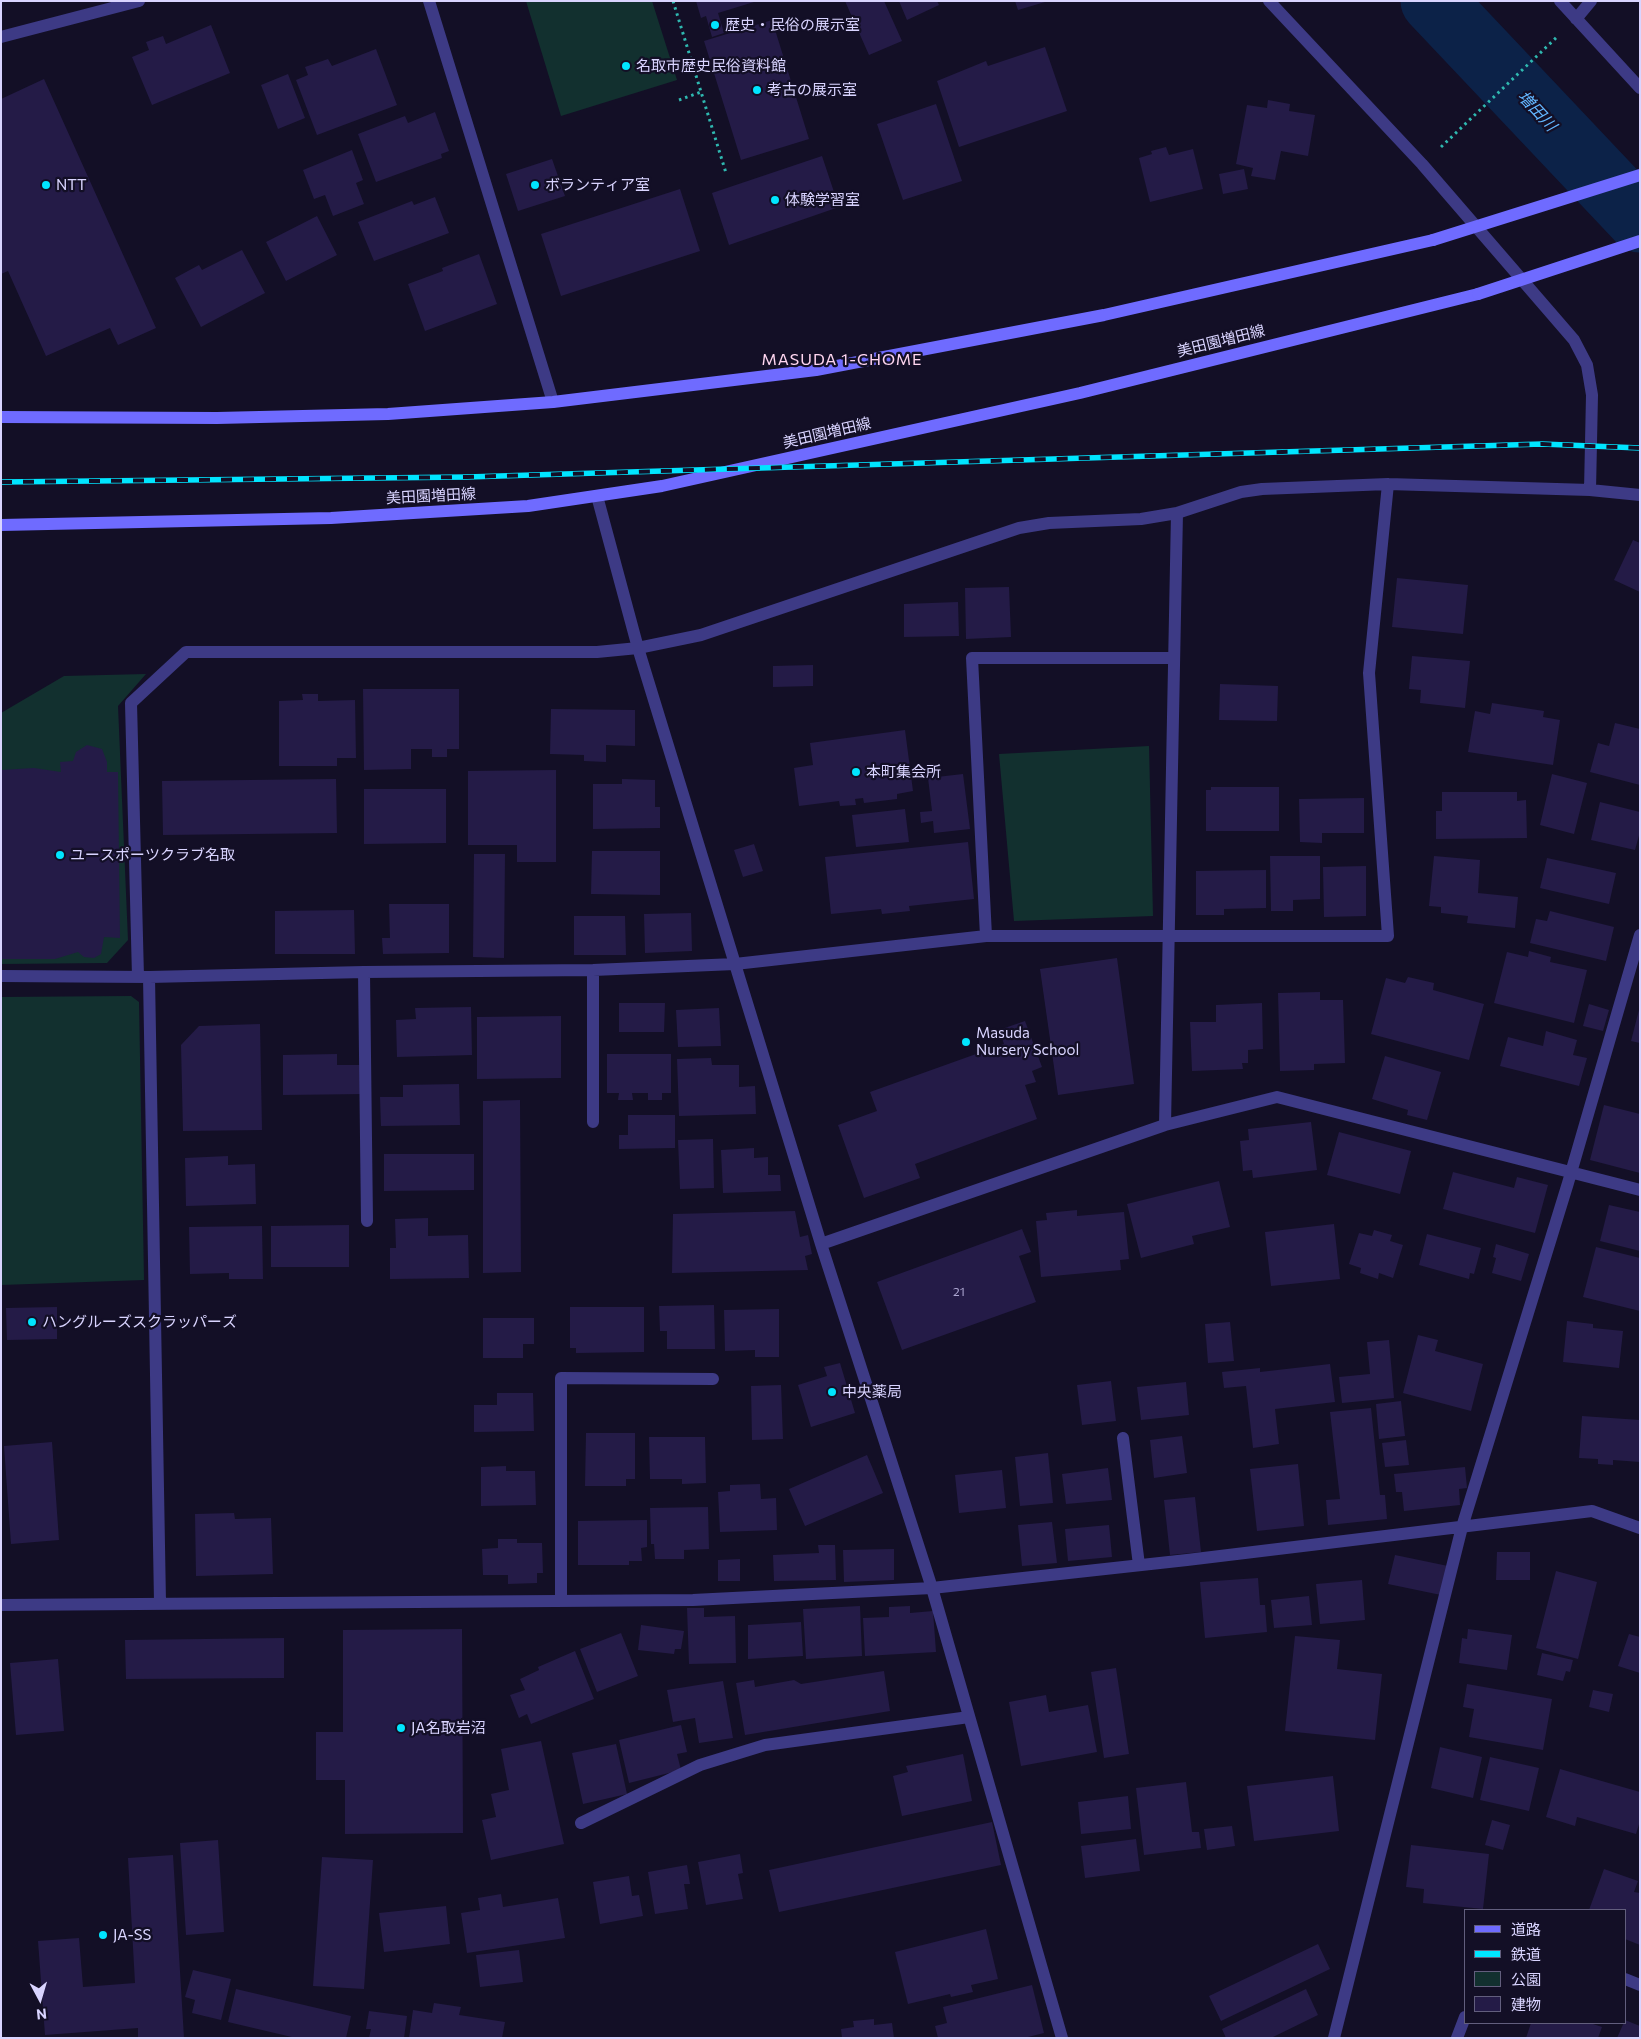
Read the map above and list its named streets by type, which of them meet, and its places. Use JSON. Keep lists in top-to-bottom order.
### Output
{
  "streets": {
    "main road": ["美田園増田線"]
  },
  "districts": ["MASUDA 1-CHOME"],
  "water": ["増田川"],
  "places": [
    "歴史・民俗の展示室",
    "名取市歴史民俗資料館",
    "考古の展示室",
    "NTT",
    "ボランティア室",
    "体験学習室",
    "本町集会所",
    "ユースポーツクラブ名取",
    "Masuda Nursery School",
    "ハングルーズスクラッパーズ",
    "中央薬局",
    "JA名取岩沼",
    "JA-SS"
  ],
  "house_numbers": ["21"],
  "legend": [
    "道路",
    "鉄道",
    "公園",
    "建物"
  ],
  "north": "bottom"
}
